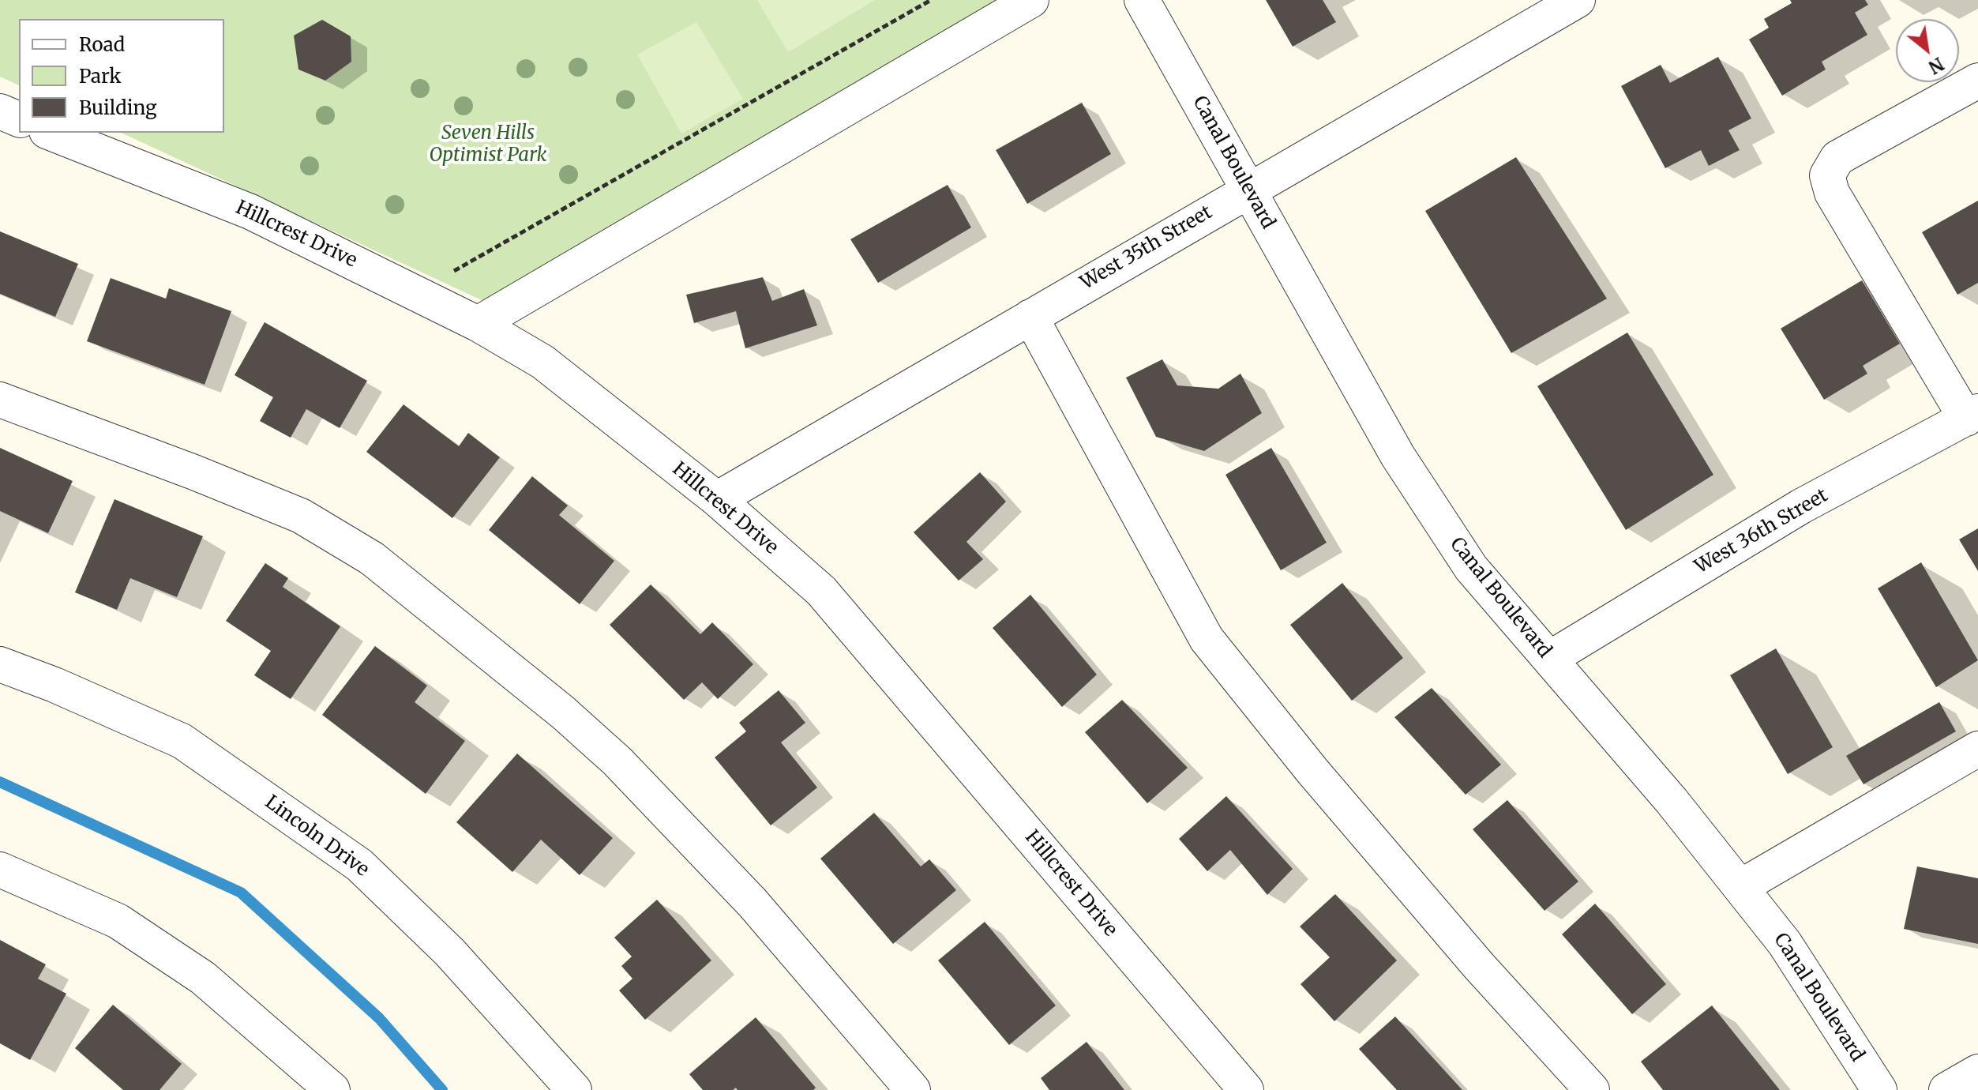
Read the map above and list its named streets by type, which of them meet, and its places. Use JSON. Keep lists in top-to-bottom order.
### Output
{
  "streets": {
    "street": [
      "Canal Boulevard",
      "Hillcrest Drive",
      "West 35th Street",
      "West 36th Street",
      "Lincoln Drive"
    ]
  },
  "crossings": [
    ["Canal Boulevard", "West 35th Street"],
    ["Canal Boulevard", "West 36th Street"],
    ["Hillcrest Drive", "West 35th Street"]
  ],
  "parks": ["Seven Hills Optimist Park"],
  "legend": ["Road", "Park", "Building"],
  "north": "bottom right"
}
